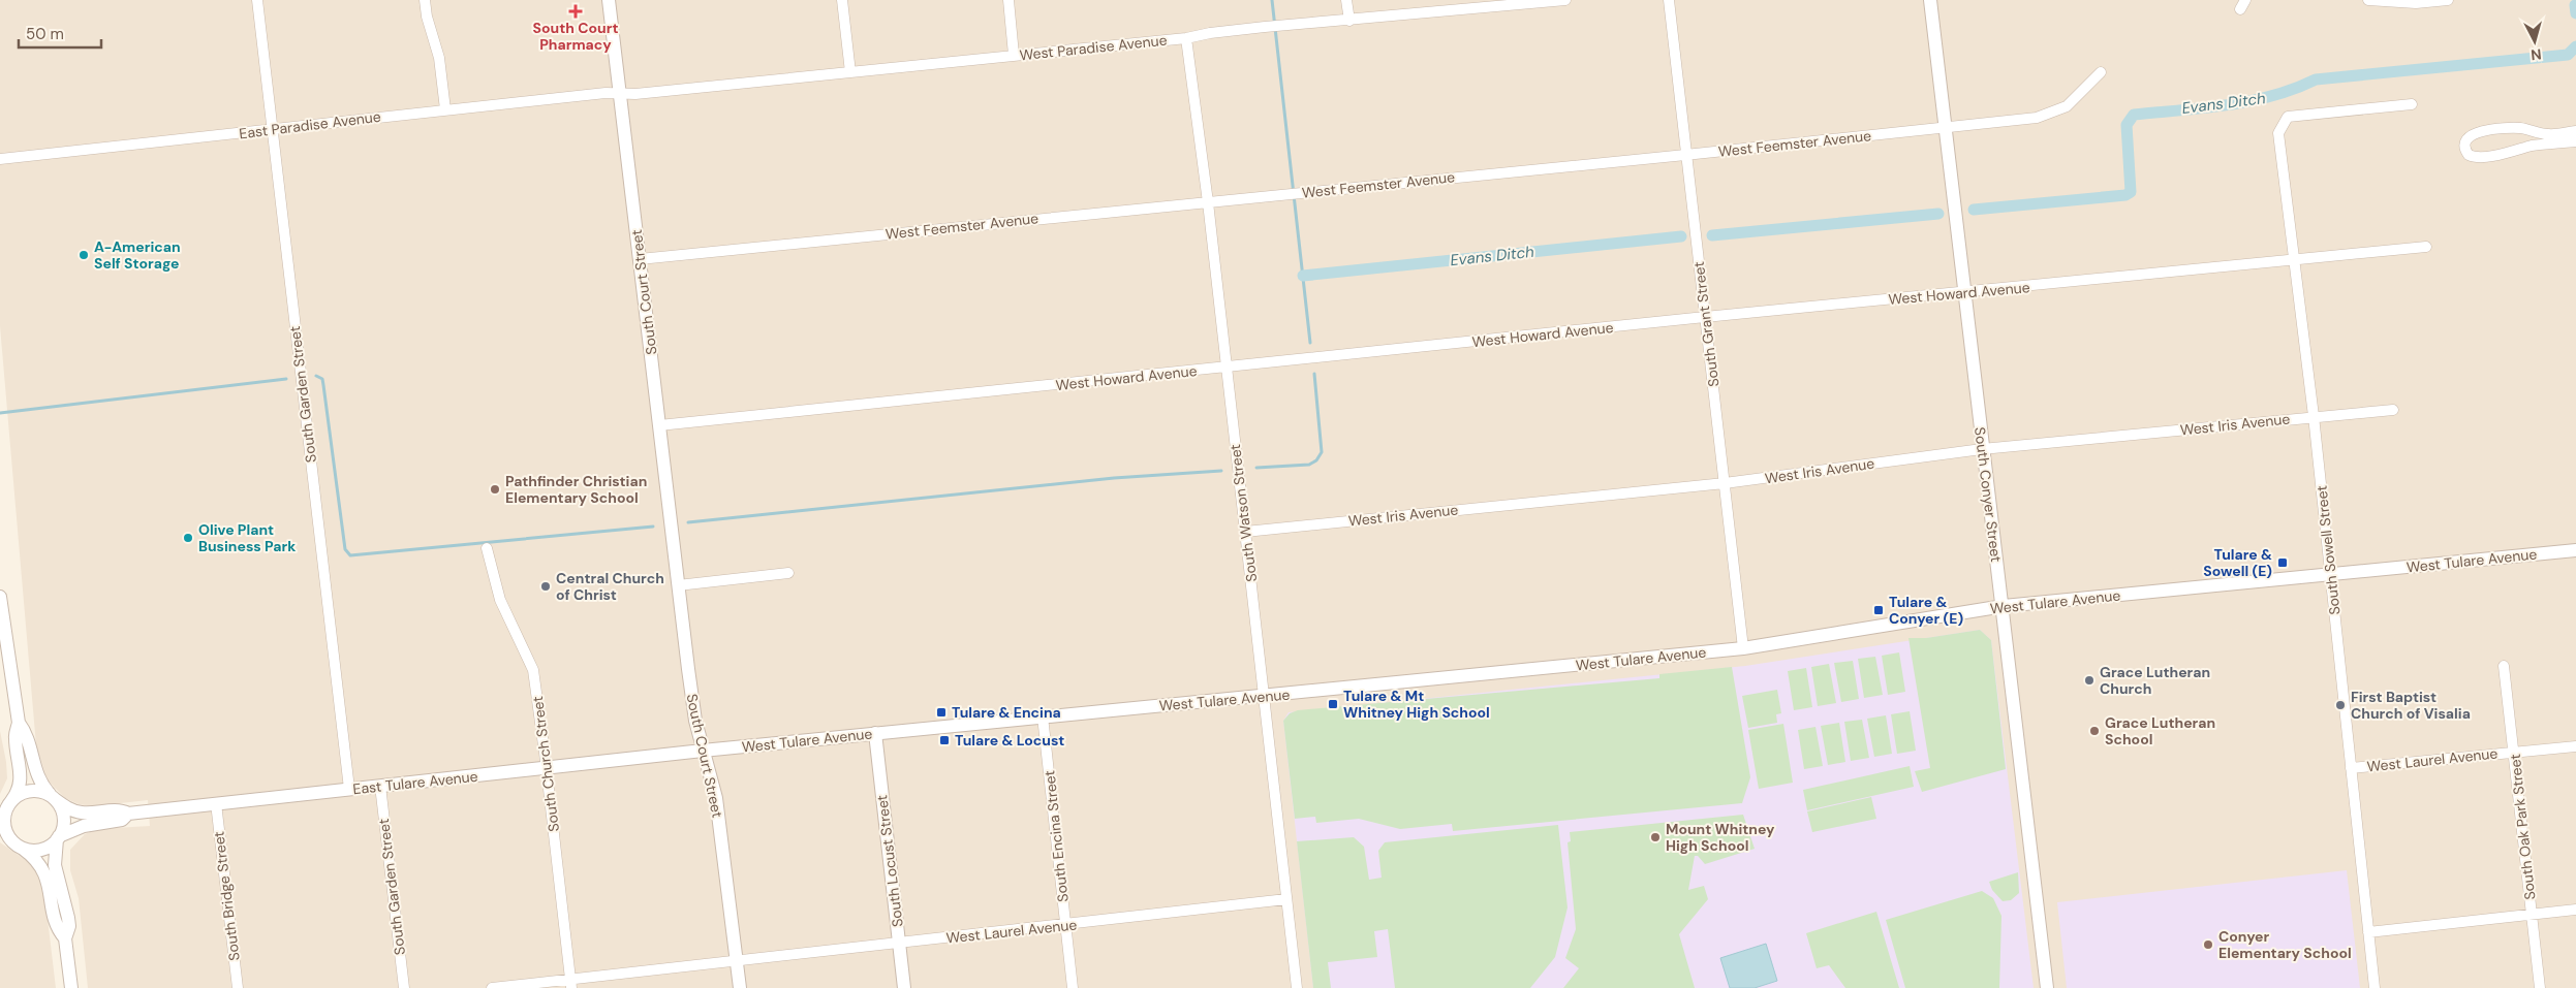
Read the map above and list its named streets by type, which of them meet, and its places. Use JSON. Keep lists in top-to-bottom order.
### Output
{
  "streets": {
    "street": [
      "West Paradise Avenue",
      "East Paradise Avenue",
      "West Feemster Avenue",
      "South Court Street",
      "West Howard Avenue",
      "South Grant Street",
      "South Garden Street",
      "West Iris Avenue",
      "South Conyer Street",
      "South Watson Street",
      "South Sowell Street",
      "West Tulare Avenue",
      "West Laurel Avenue",
      "South Church Street",
      "East Tulare Avenue",
      "South Oak Park Street",
      "South Encina Street",
      "South Locust Street",
      "South Bridge Street"
    ]
  },
  "crossings": [
    ["West Paradise Avenue", "East Paradise Avenue"],
    ["West Paradise Avenue", "South Court Street"],
    ["West Paradise Avenue", "South Watson Street"],
    ["East Paradise Avenue", "South Court Street"],
    ["East Paradise Avenue", "South Garden Street"],
    ["West Feemster Avenue", "South Court Street"],
    ["West Feemster Avenue", "South Grant Street"],
    ["West Feemster Avenue", "South Conyer Street"],
    ["West Feemster Avenue", "South Watson Street"],
    ["South Court Street", "West Howard Avenue"],
    ["South Court Street", "West Tulare Avenue"],
    ["South Court Street", "West Laurel Avenue"],
    ["South Court Street", "East Tulare Avenue"],
    ["West Howard Avenue", "South Grant Street"],
    ["West Howard Avenue", "South Conyer Street"],
    ["West Howard Avenue", "South Watson Street"],
    ["West Howard Avenue", "South Sowell Street"],
    ["South Grant Street", "West Iris Avenue"],
    ["South Grant Street", "West Tulare Avenue"],
    ["South Garden Street", "East Tulare Avenue"],
    ["West Iris Avenue", "South Conyer Street"],
    ["West Iris Avenue", "South Watson Street"],
    ["West Iris Avenue", "South Sowell Street"],
    ["South Conyer Street", "West Tulare Avenue"],
    ["South Watson Street", "West Tulare Avenue"],
    ["South Watson Street", "West Laurel Avenue"],
    ["South Sowell Street", "West Tulare Avenue"],
    ["South Sowell Street", "West Laurel Avenue"],
    ["West Tulare Avenue", "East Tulare Avenue"],
    ["West Tulare Avenue", "South Encina Street"],
    ["West Tulare Avenue", "South Locust Street"],
    ["West Laurel Avenue", "South Church Street"],
    ["West Laurel Avenue", "South Oak Park Street"],
    ["West Laurel Avenue", "South Encina Street"],
    ["West Laurel Avenue", "South Locust Street"],
    ["South Church Street", "East Tulare Avenue"],
    ["East Tulare Avenue", "South Bridge Street"]
  ],
  "water": ["Evans Ditch"],
  "places": {
    "health": ["South Court Pharmacy"],
    "other": [
      "A-American Self Storage",
      "Pathfinder Christian Elementary School",
      "Olive Plant Business Park",
      "Central Church of Christ",
      "Grace Lutheran Church",
      "First Baptist Church of Visalia",
      "Grace Lutheran School",
      "Mount Whitney High School",
      "Conyer Elementary School"
    ],
    "transit": [
      "Tulare & Sowell (E)",
      "Tulare & Conyer (E)",
      "Tulare & Mt Whitney High School",
      "Tulare & Encina",
      "Tulare & Locust"
    ]
  },
  "scale_bar": "50 m",
  "north": "bottom"
}
